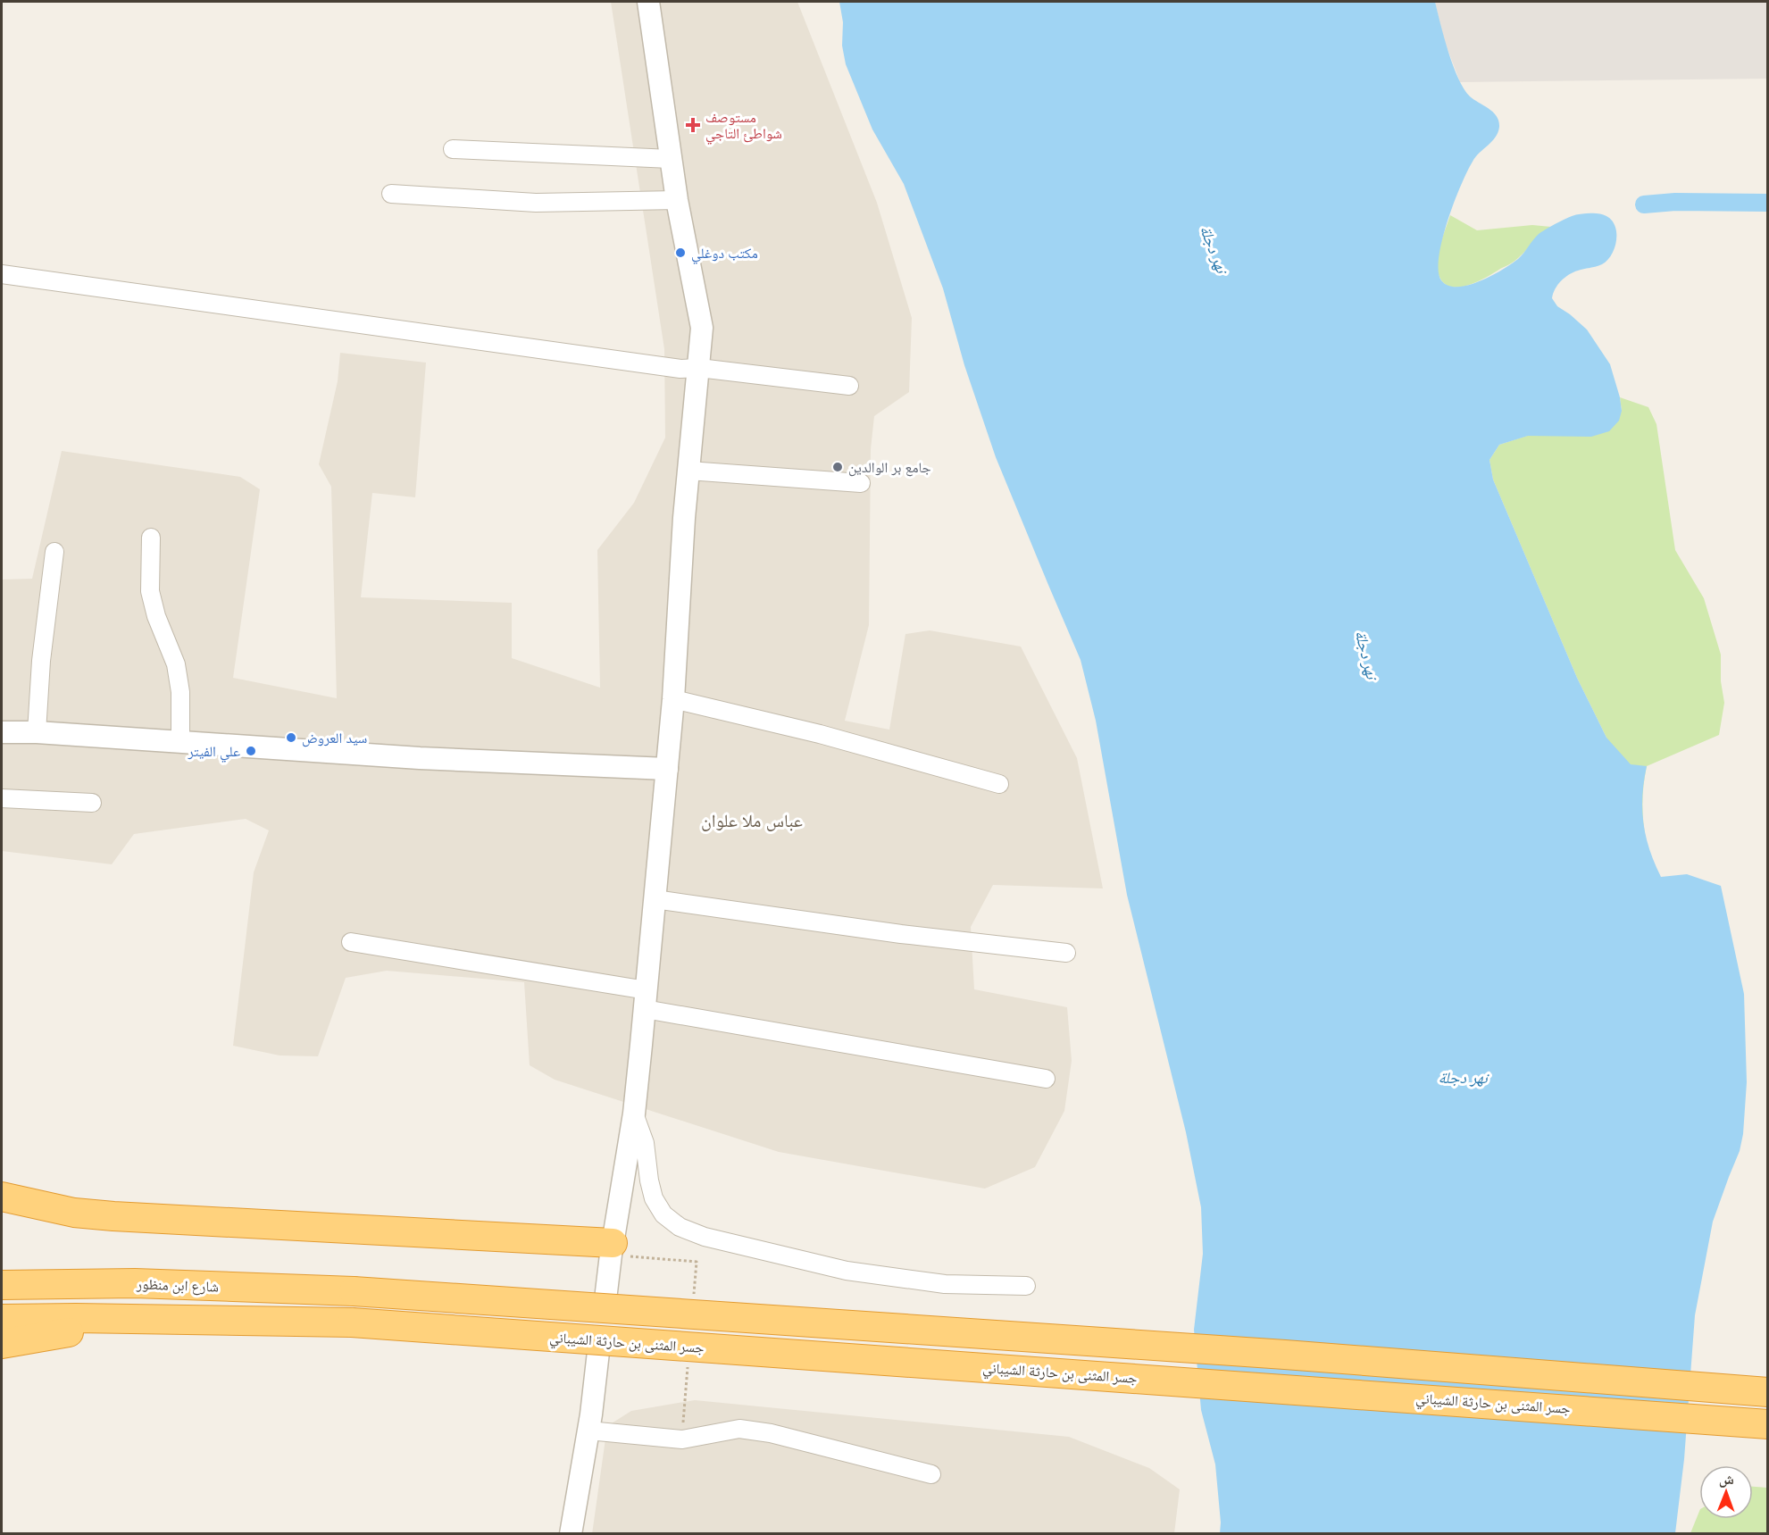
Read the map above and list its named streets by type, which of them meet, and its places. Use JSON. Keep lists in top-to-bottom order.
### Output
{
  "streets": {
    "highway": ["شارع ابن منظور", "جسر المثنى بن حارثة الشيباني"]
  },
  "districts": ["عباس ملا علوان"],
  "water": ["نهر دجلة"],
  "places": {
    "health": ["مستوصف شواطئ التاجي"],
    "other": [
      "مكتب دوغلي",
      "جامع بر الوالدين",
      "سيد العروض",
      "علي الفيتر"
    ]
  },
  "north": "top"
}
